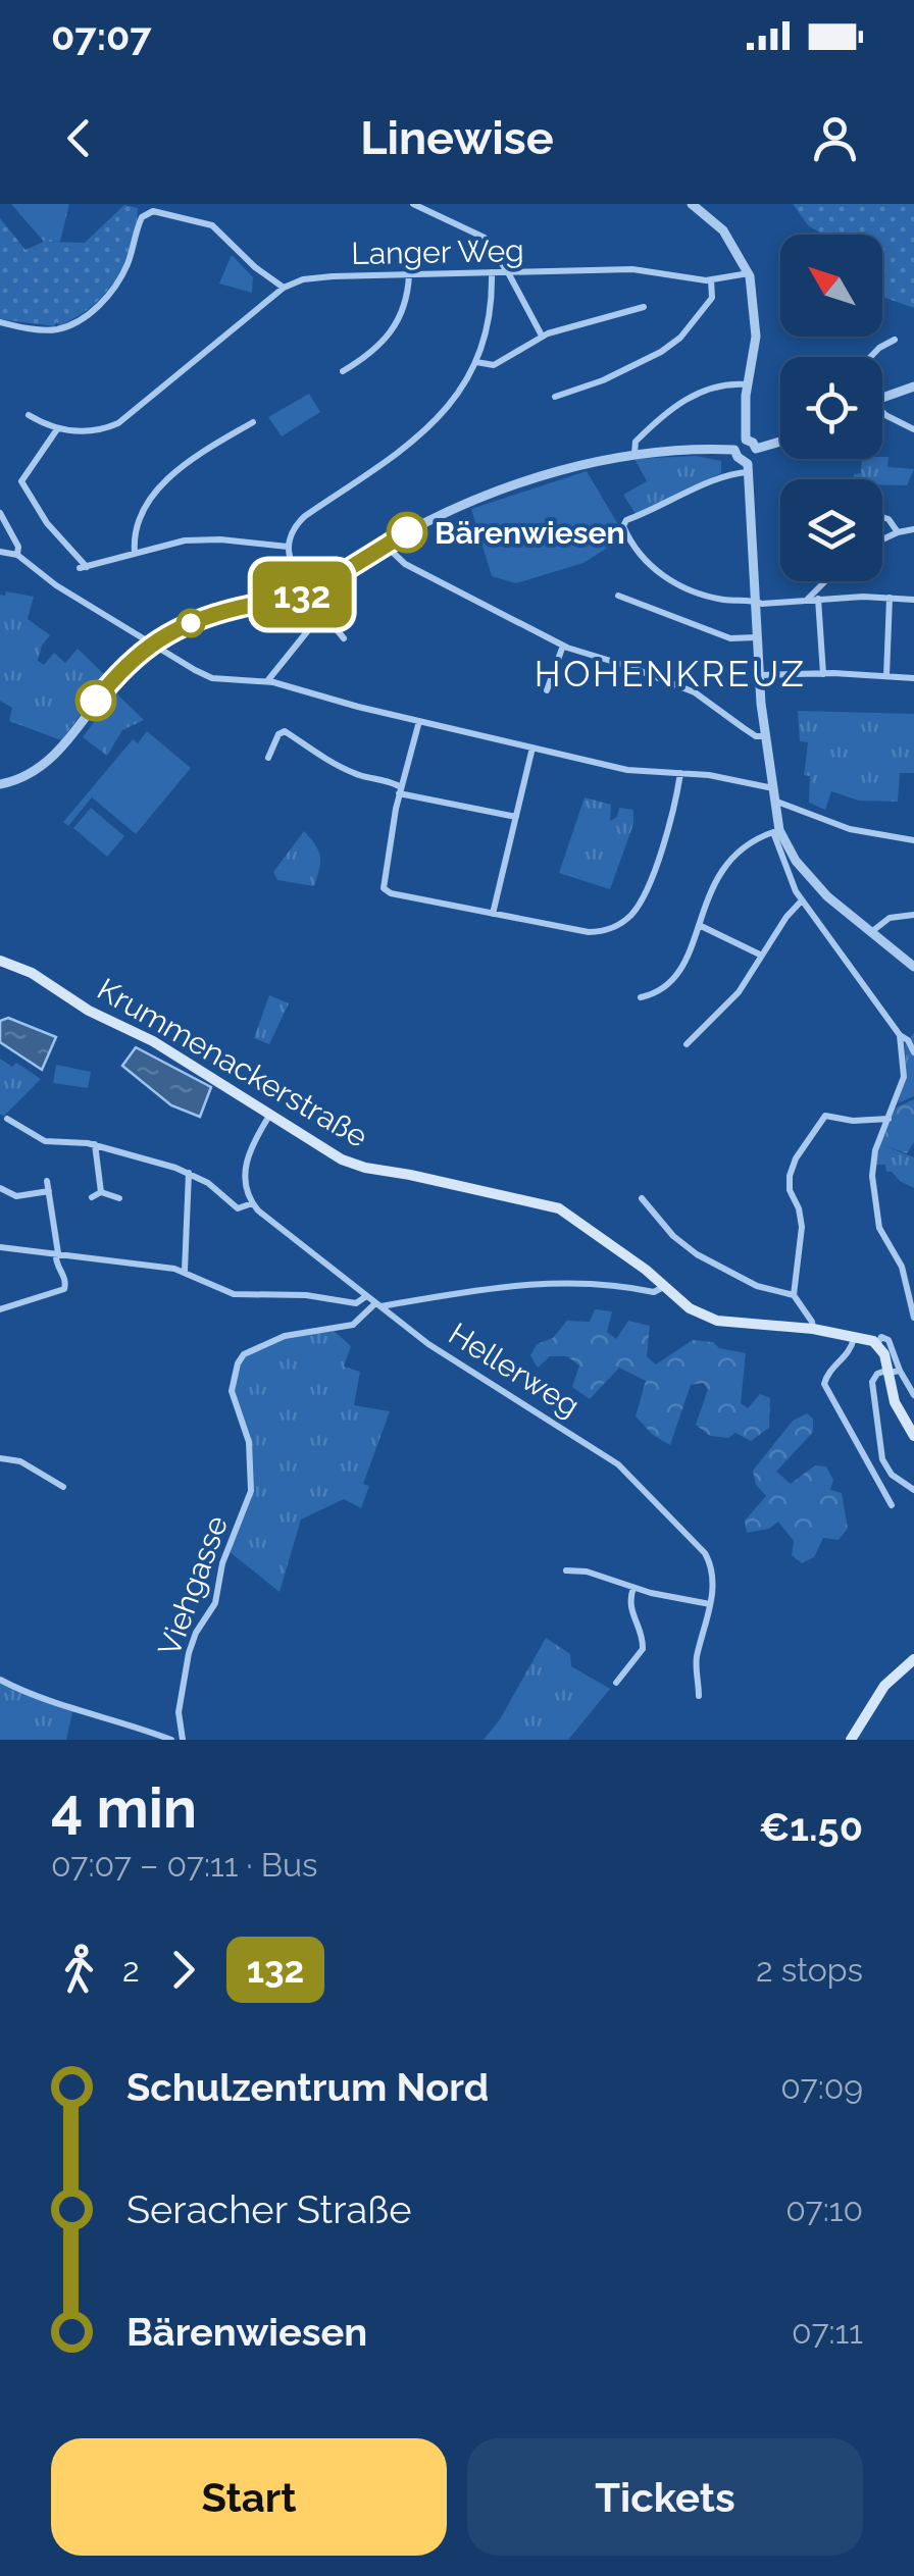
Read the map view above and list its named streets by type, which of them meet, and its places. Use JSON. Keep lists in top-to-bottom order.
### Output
{
  "streets": {
    "main road": ["Krummenackerstraße"],
    "street": ["Langer Weg", "Hellerweg", "Viehgasse"]
  },
  "crossings": [
    ["Hellerweg", "Viehgasse"]
  ],
  "districts": ["HOHENKREUZ"],
  "places": ["Bärenwiesen"],
  "lines": ["bus line 132"],
  "north": "top left",
  "page": {
    "status": "07:07",
    "header": "Linewise",
    "on_map": "132",
    "heading": ["4 min", "07:07 – 07:11 · Bus", "€1.50"],
    "legs": ["2", "132", "2 stops"],
    "list": [
      {
        "name": "Schulzentrum Nord",
        "value": "07:09"
      },
      {
        "name": "Seracher Straße",
        "value": "07:10"
      },
      {
        "name": "Bärenwiesen",
        "value": "07:11"
      }
    ],
    "buttons": ["Start", "Tickets"]
  }
}
